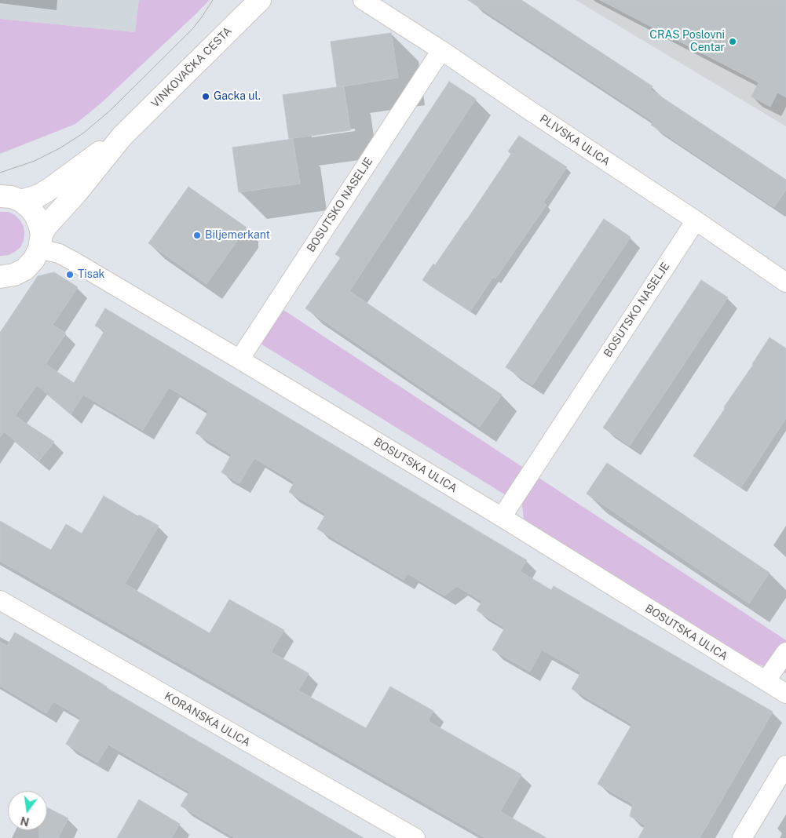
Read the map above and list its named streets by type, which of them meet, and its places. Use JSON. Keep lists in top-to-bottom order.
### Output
{
  "streets": {
    "main road": ["VINKOVAČKA CESTA"],
    "street": [
      "PLIVSKA ULICA",
      "BOSUTSKO NASELJE",
      "BOSUTSKA ULICA",
      "KORANSKA ULICA"
    ]
  },
  "crossings": [
    ["VINKOVAČKA CESTA", "BOSUTSKA ULICA"],
    ["PLIVSKA ULICA", "BOSUTSKO NASELJE"],
    ["BOSUTSKO NASELJE", "BOSUTSKA ULICA"]
  ],
  "places": [
    "CRAS Poslovni Centar",
    "Gacka ul.",
    "Biljemerkant",
    "Tisak"
  ],
  "north": "bottom"
}
